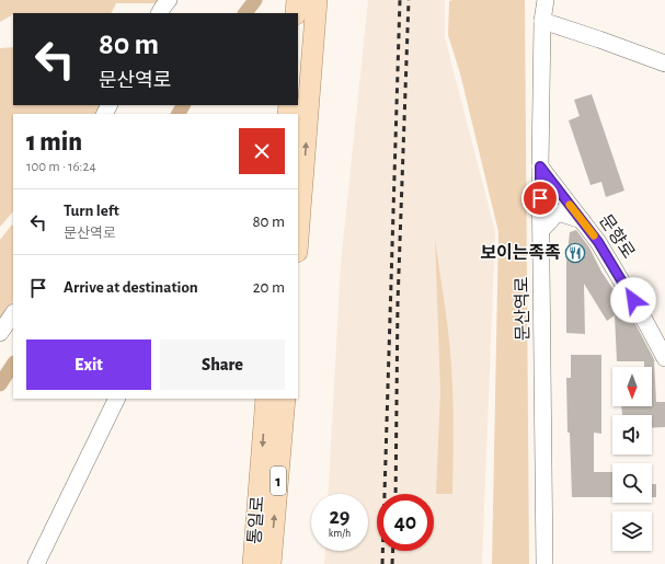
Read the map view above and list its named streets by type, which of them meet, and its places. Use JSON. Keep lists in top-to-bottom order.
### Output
{
  "streets": {
    "main road": ["1", "통일로"],
    "street": ["문향로", "문산역로"]
  },
  "crossings": [
    ["문향로", "문산역로"]
  ],
  "places": {
    "restaurant": ["보이는족족"]
  },
  "north": "bottom",
  "page": {
    "turn": ["80 m", "문산역로"],
    "heading": ["1 min", "100 m · 16:24"],
    "list": [
      {
        "name": "Turn left",
        "note": "문산역로",
        "value": "80 m"
      },
      {
        "name": "Arrive at destination",
        "value": "20 m"
      }
    ],
    "buttons": ["Exit", "Share"],
    "speed": "29 km/h",
    "limit": "40"
  }
}
